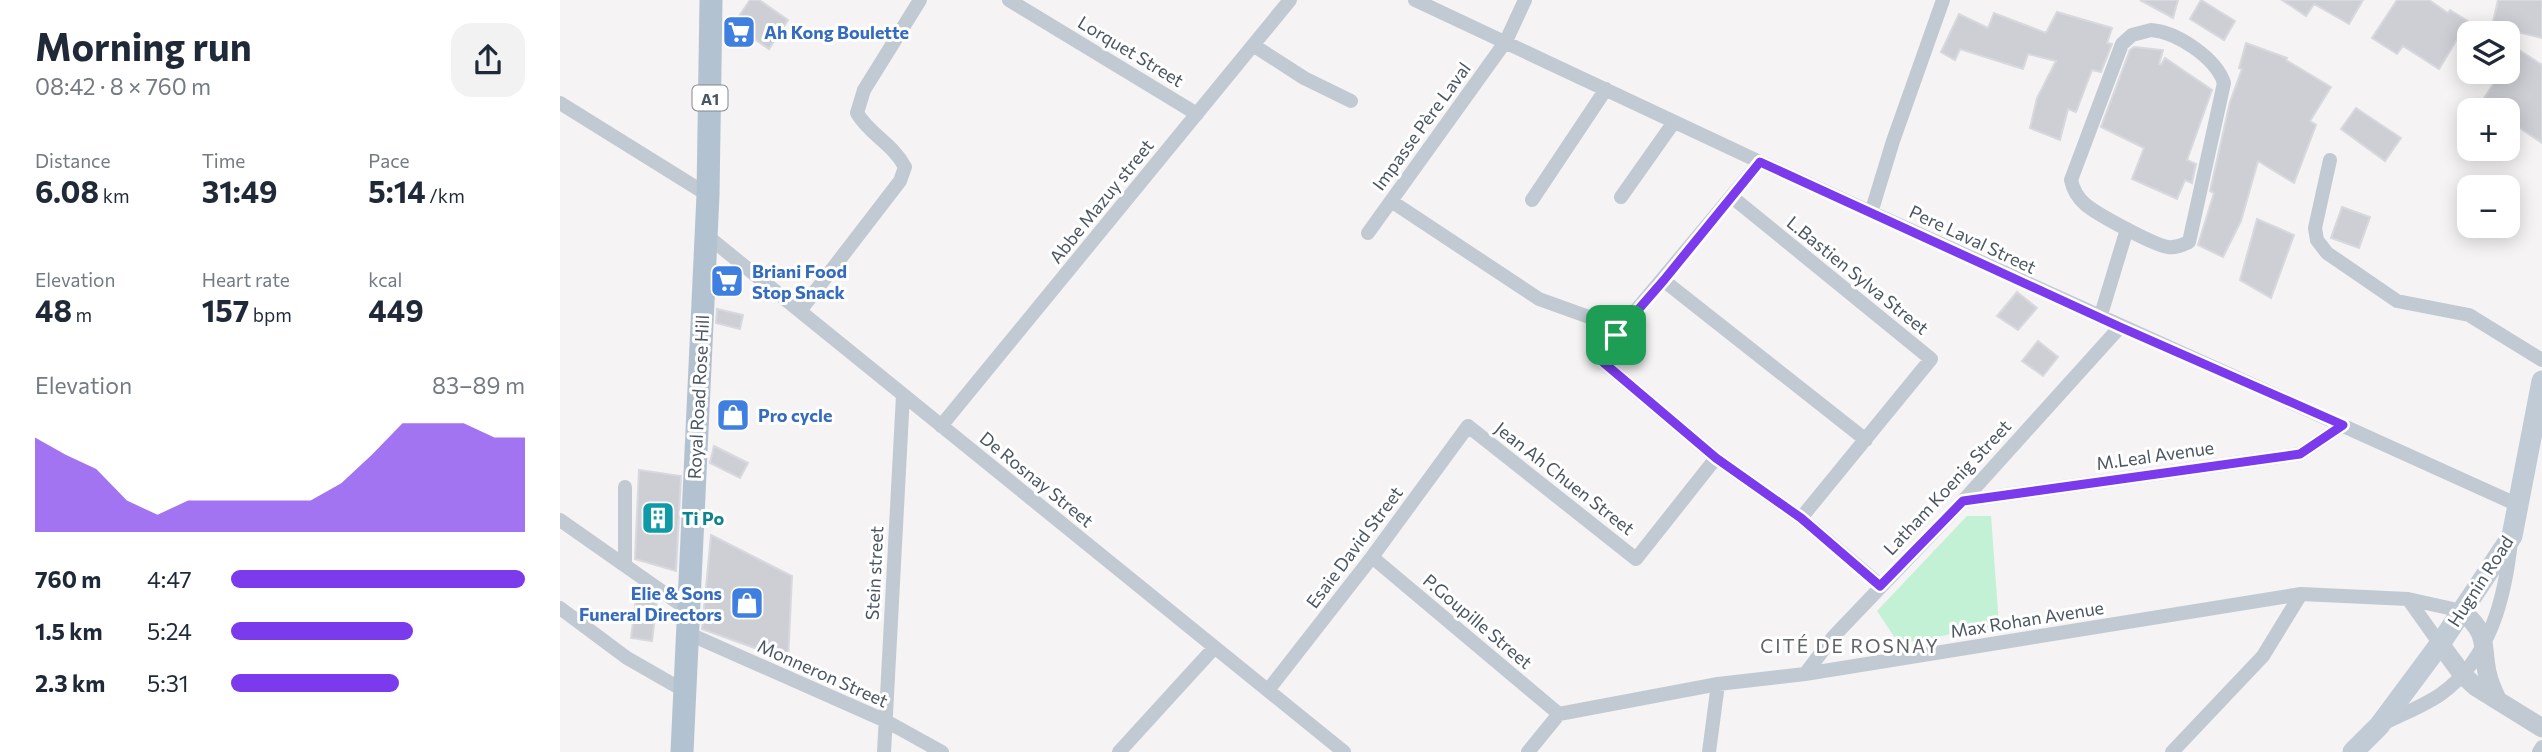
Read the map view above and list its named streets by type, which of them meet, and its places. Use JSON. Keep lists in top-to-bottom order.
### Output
{
  "streets": {
    "main road": ["A1", "Royal Road Rose Hill", "Hugnin Road"],
    "street": [
      "Lorquet Street",
      "Impasse Père Laval",
      "Abbe Mazuy street",
      "Pere Laval Street",
      "L.Bastien Sylva Street",
      "M.Leal Avenue",
      "Jean Ah Chuen Street",
      "De Rosnay Street",
      "Latham Koenig Street",
      "Esaie David Street",
      "Stein street",
      "Max Rohan Avenue",
      "P.Goupille Street",
      "Monneron Street"
    ]
  },
  "crossings": [
    ["Lorquet Street", "Abbe Mazuy street"],
    ["Impasse Père Laval", "Pere Laval Street"],
    ["Abbe Mazuy street", "De Rosnay Street"],
    ["Pere Laval Street", "M.Leal Avenue"],
    ["Pere Laval Street", "Latham Koenig Street"],
    ["Pere Laval Street", "Hugnin Road"],
    ["Royal Road Rose Hill", "De Rosnay Street"],
    ["Royal Road Rose Hill", "Monneron Street"],
    ["M.Leal Avenue", "Latham Koenig Street"],
    ["Jean Ah Chuen Street", "Esaie David Street"],
    ["De Rosnay Street", "Esaie David Street"],
    ["De Rosnay Street", "Stein street"],
    ["Latham Koenig Street", "Max Rohan Avenue"],
    ["Esaie David Street", "P.Goupille Street"],
    ["Stein street", "Monneron Street"],
    ["Hugnin Road", "Max Rohan Avenue"],
    ["Max Rohan Avenue", "P.Goupille Street"]
  ],
  "districts": ["CITÉ DE ROSNAY"],
  "places": {
    "supermarket": ["Ah Kong Boulette", "Briani Food Stop Snack"],
    "shop": ["Pro cycle", "Elie & Sons Funeral Directors"],
    "building": ["Ti Po"]
  },
  "page": {
    "heading": ["Morning run", "08:42 · 8 × 760 m"],
    "map_buttons": ["+", "−"],
    "stats": [
      ["Distance", "6.08 km"],
      ["Time", "31:49"],
      ["Pace", "5:14 /km"],
      ["Elevation", "48 m"],
      ["Heart rate", "157 bpm"],
      ["kcal", "449"]
    ],
    "chart": ["Elevation", "83–89 m"],
    "list": [
      {
        "name": "760 m",
        "note": "4:47"
      },
      {
        "name": "1.5 km",
        "note": "5:24"
      },
      {
        "name": "2.3 km",
        "note": "5:31"
      }
    ]
  }
}
